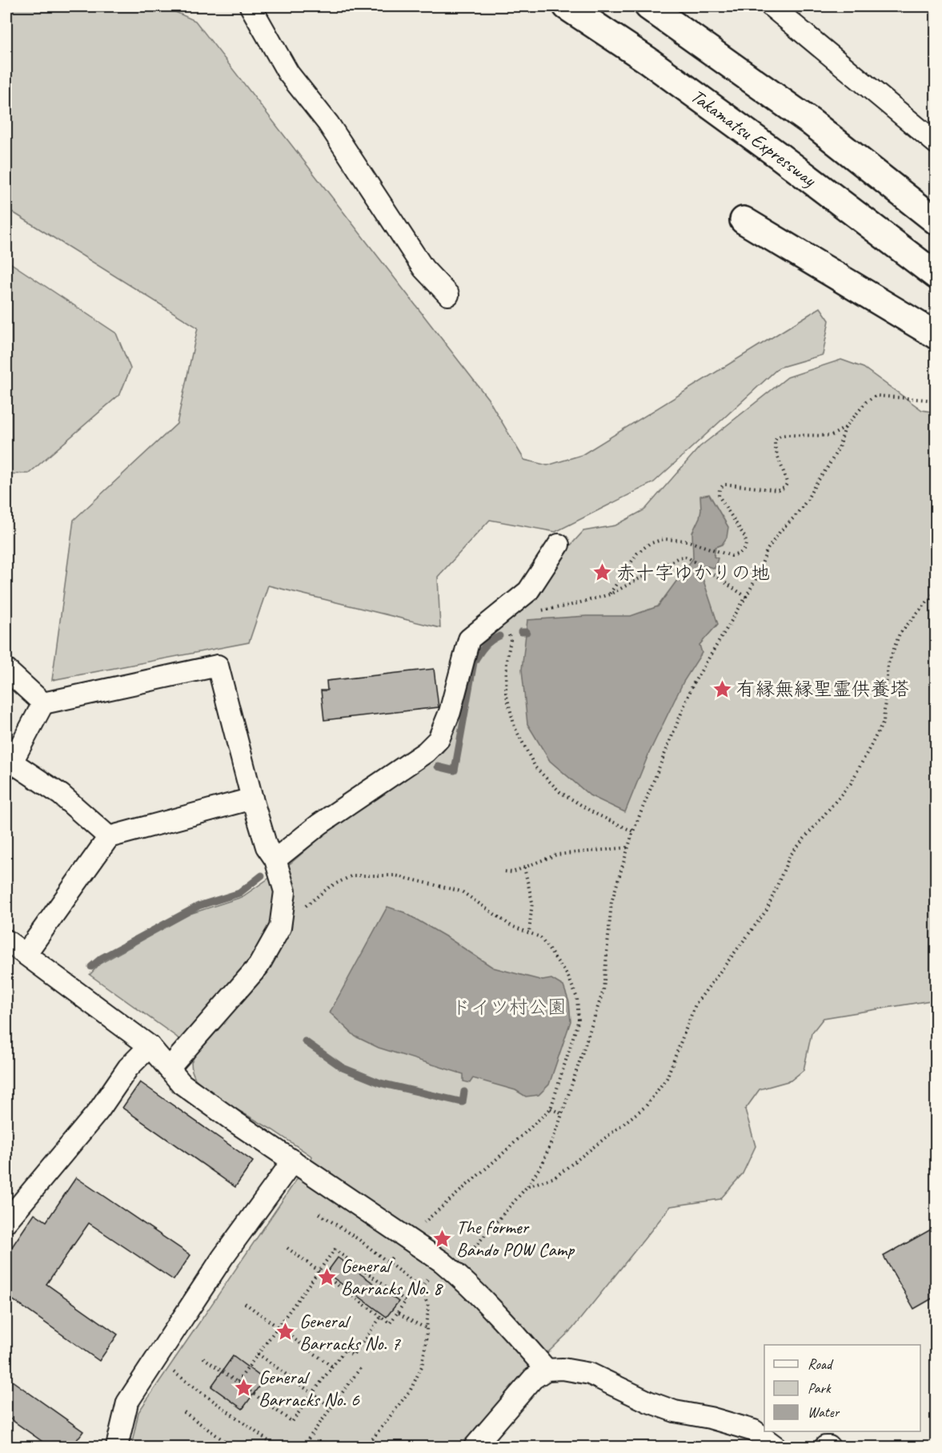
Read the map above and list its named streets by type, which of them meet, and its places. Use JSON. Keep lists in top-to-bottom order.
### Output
{
  "streets": {
    "highway": ["Takamatsu Expressway"]
  },
  "parks": ["ドイツ村公園"],
  "places": {
    "place": [
      "赤十字ゆかりの地",
      "有縁無縁聖霊供養塔",
      "The former Bando POW Camp",
      "General Barracks No. 8",
      "General Barracks No. 7",
      "General Barracks No. 6"
    ]
  },
  "legend": ["Road", "Park", "Water"]
}
